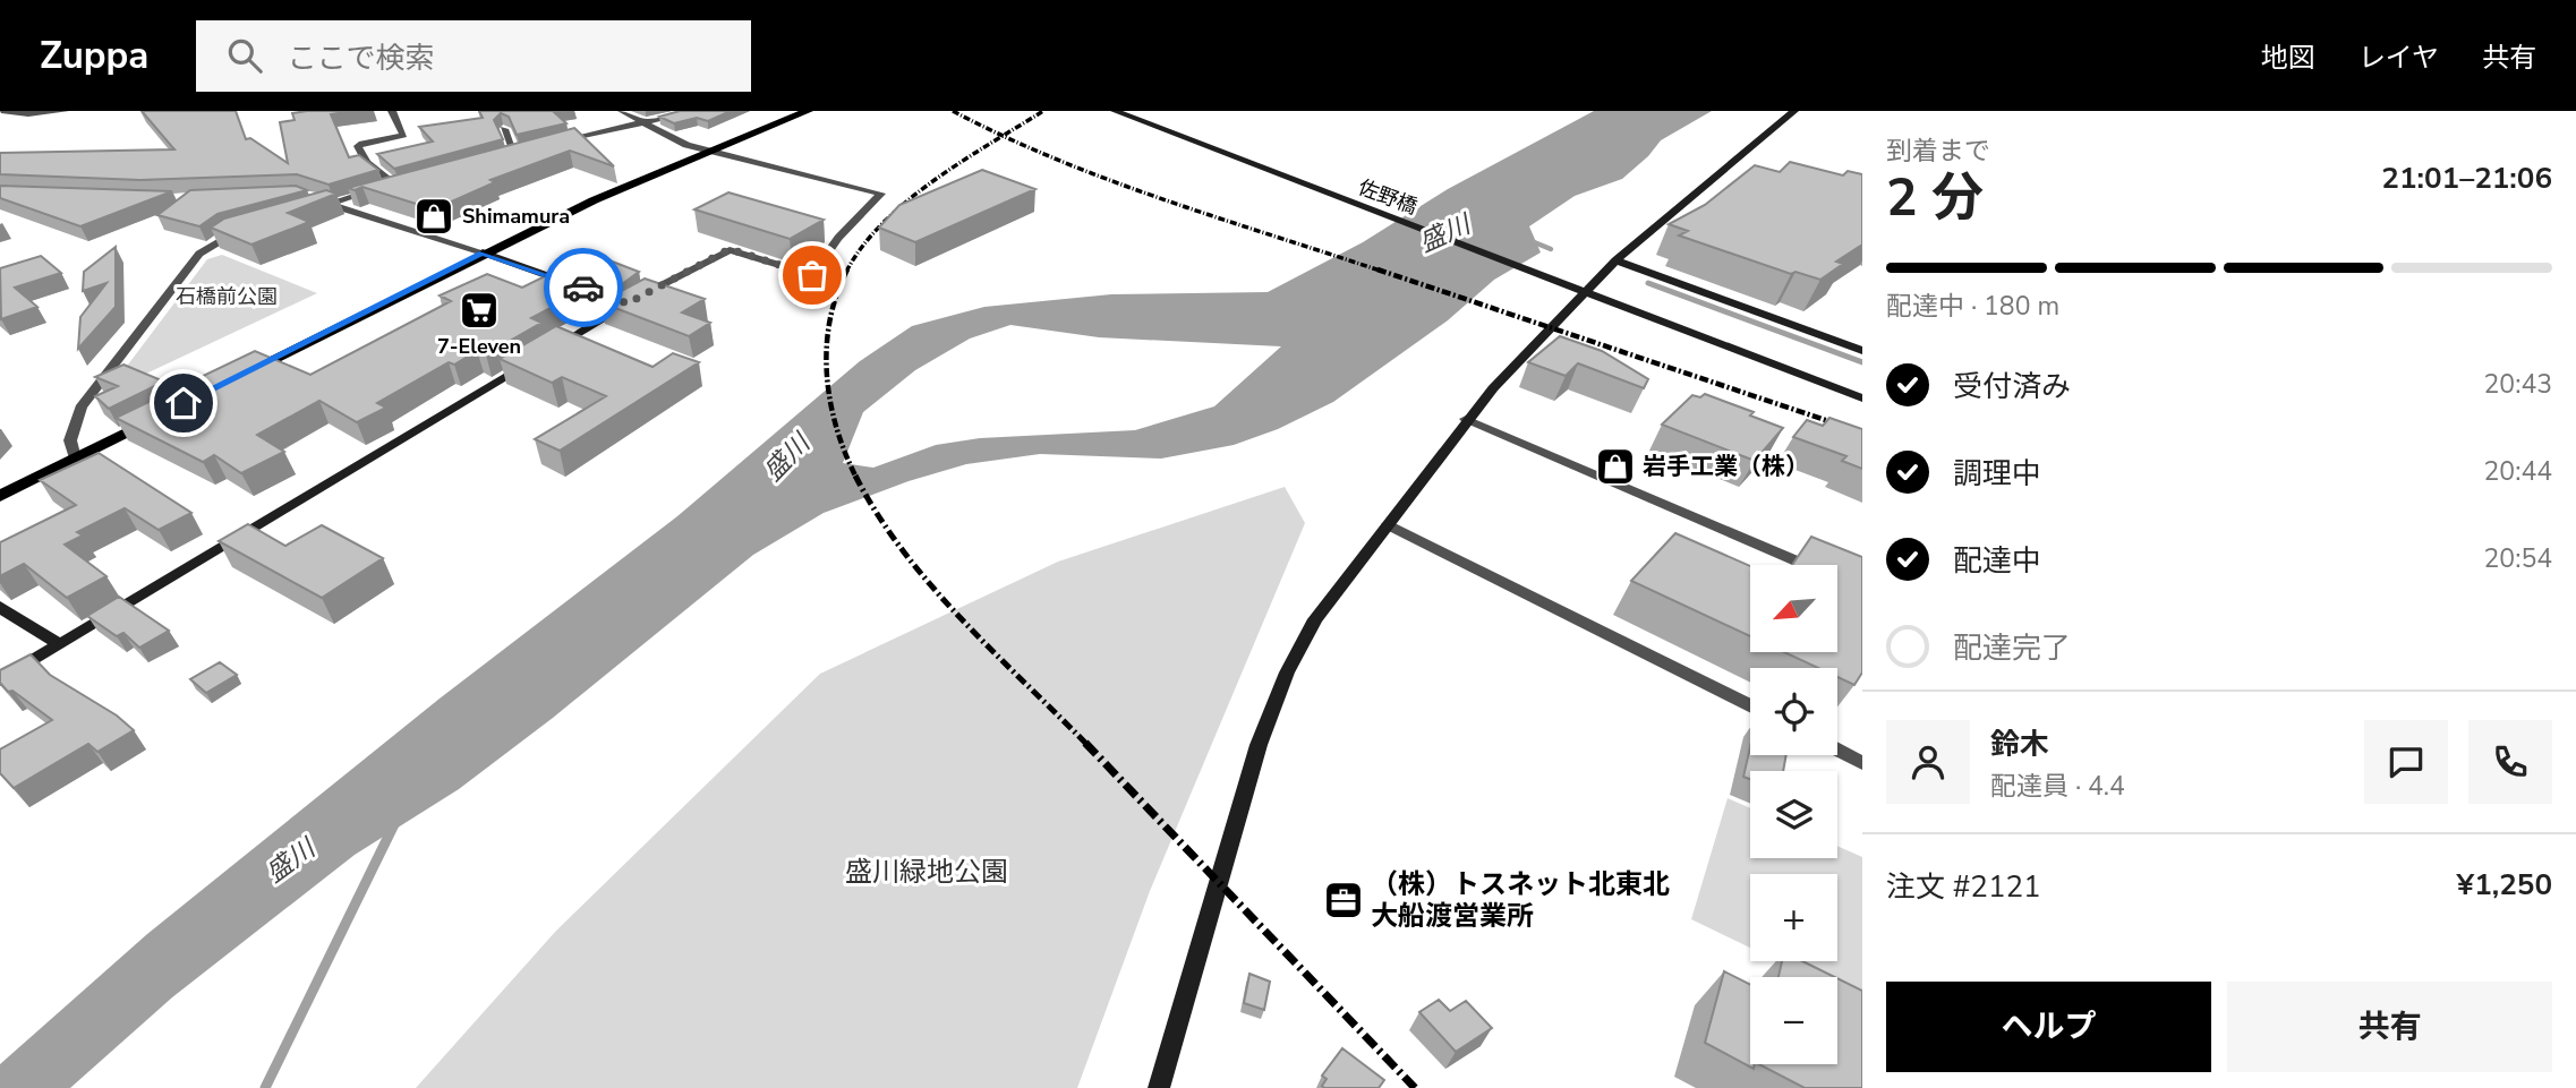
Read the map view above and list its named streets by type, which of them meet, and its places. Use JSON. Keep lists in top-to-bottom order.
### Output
{
  "streets": {
    "street": ["佐野橋"]
  },
  "water": ["盛川"],
  "parks": ["石橋前公園", "盛川緑地公園"],
  "places": {
    "shop": ["Shimamura", "岩手工業（株）"],
    "supermarket": ["7-Eleven"],
    "office": ["（株）トスネット北東北 大船渡営業所"]
  },
  "north": "bottom left",
  "page": {
    "header": "Zuppa",
    "search": "ここで検索",
    "nav": ["地図", "レイヤ", "共有"],
    "heading": ["2 分", "到着まで", "21:01–21:06"],
    "panel": [
      "鈴木",
      "配達員 · 4.4",
      "注文 #2121",
      "¥1,250"
    ],
    "bar": "配達中 · 180 m",
    "list": [
      ["受付済み", "20:43"],
      ["調理中", "20:44"],
      ["配達中", "20:54"],
      "配達完了"
    ],
    "map_buttons": ["+", "−"],
    "buttons": ["ヘルプ", "共有"]
  }
}
